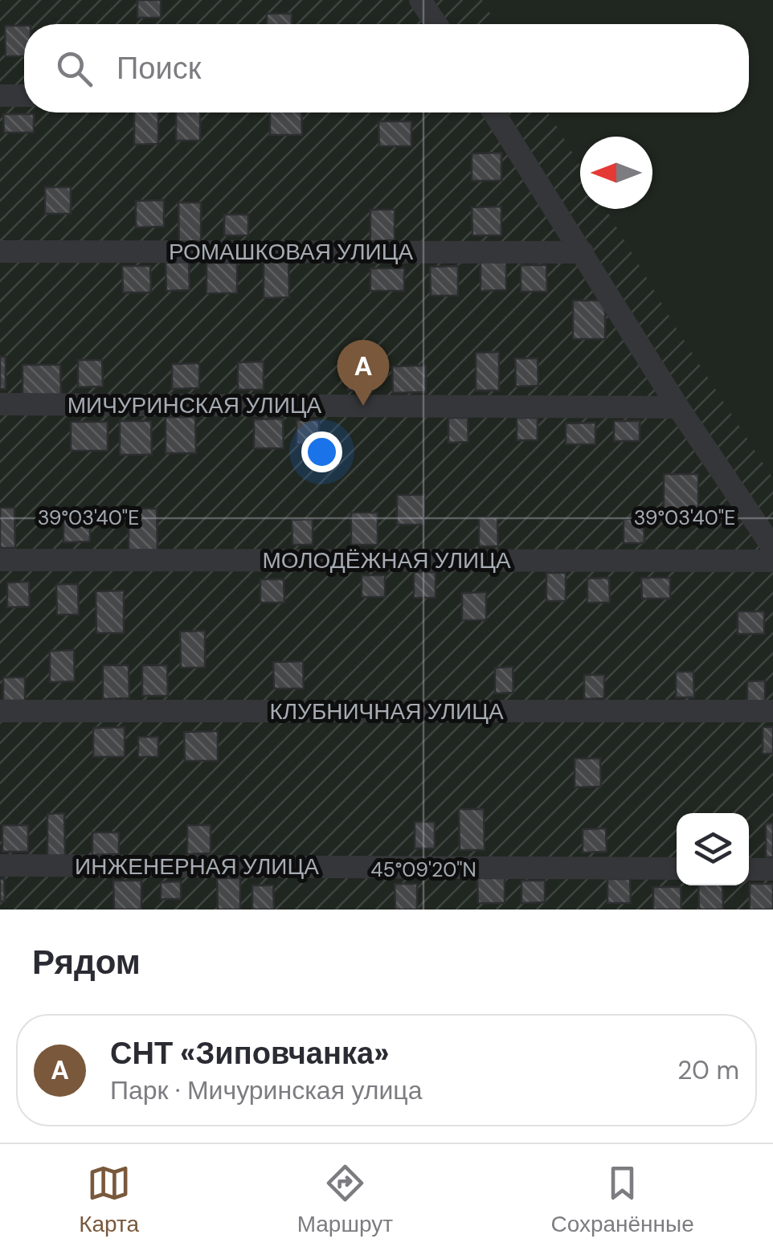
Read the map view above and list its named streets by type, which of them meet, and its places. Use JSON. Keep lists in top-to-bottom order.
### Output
{
  "streets": {
    "street": [
      "РОМАШКОВАЯ УЛИЦА",
      "МИЧУРИНСКАЯ УЛИЦА",
      "МОЛОДЁЖНАЯ УЛИЦА",
      "КЛУБНИЧНАЯ УЛИЦА",
      "ИНЖЕНЕРНАЯ УЛИЦА"
    ]
  },
  "north": "left",
  "page": {
    "search": "Поиск",
    "pins": "A",
    "heading": "Рядом",
    "list": [
      {
        "mark": "A",
        "name": "СНТ «Зиповчанка»",
        "note": "Парк · Мичуринская улица",
        "value": "20 m"
      }
    ],
    "nav": ["Карта", "Маршрут", "Сохранённые"]
  },
  "coordinates": ["39°03'40\"E", "45°09'20\"N"]
}
